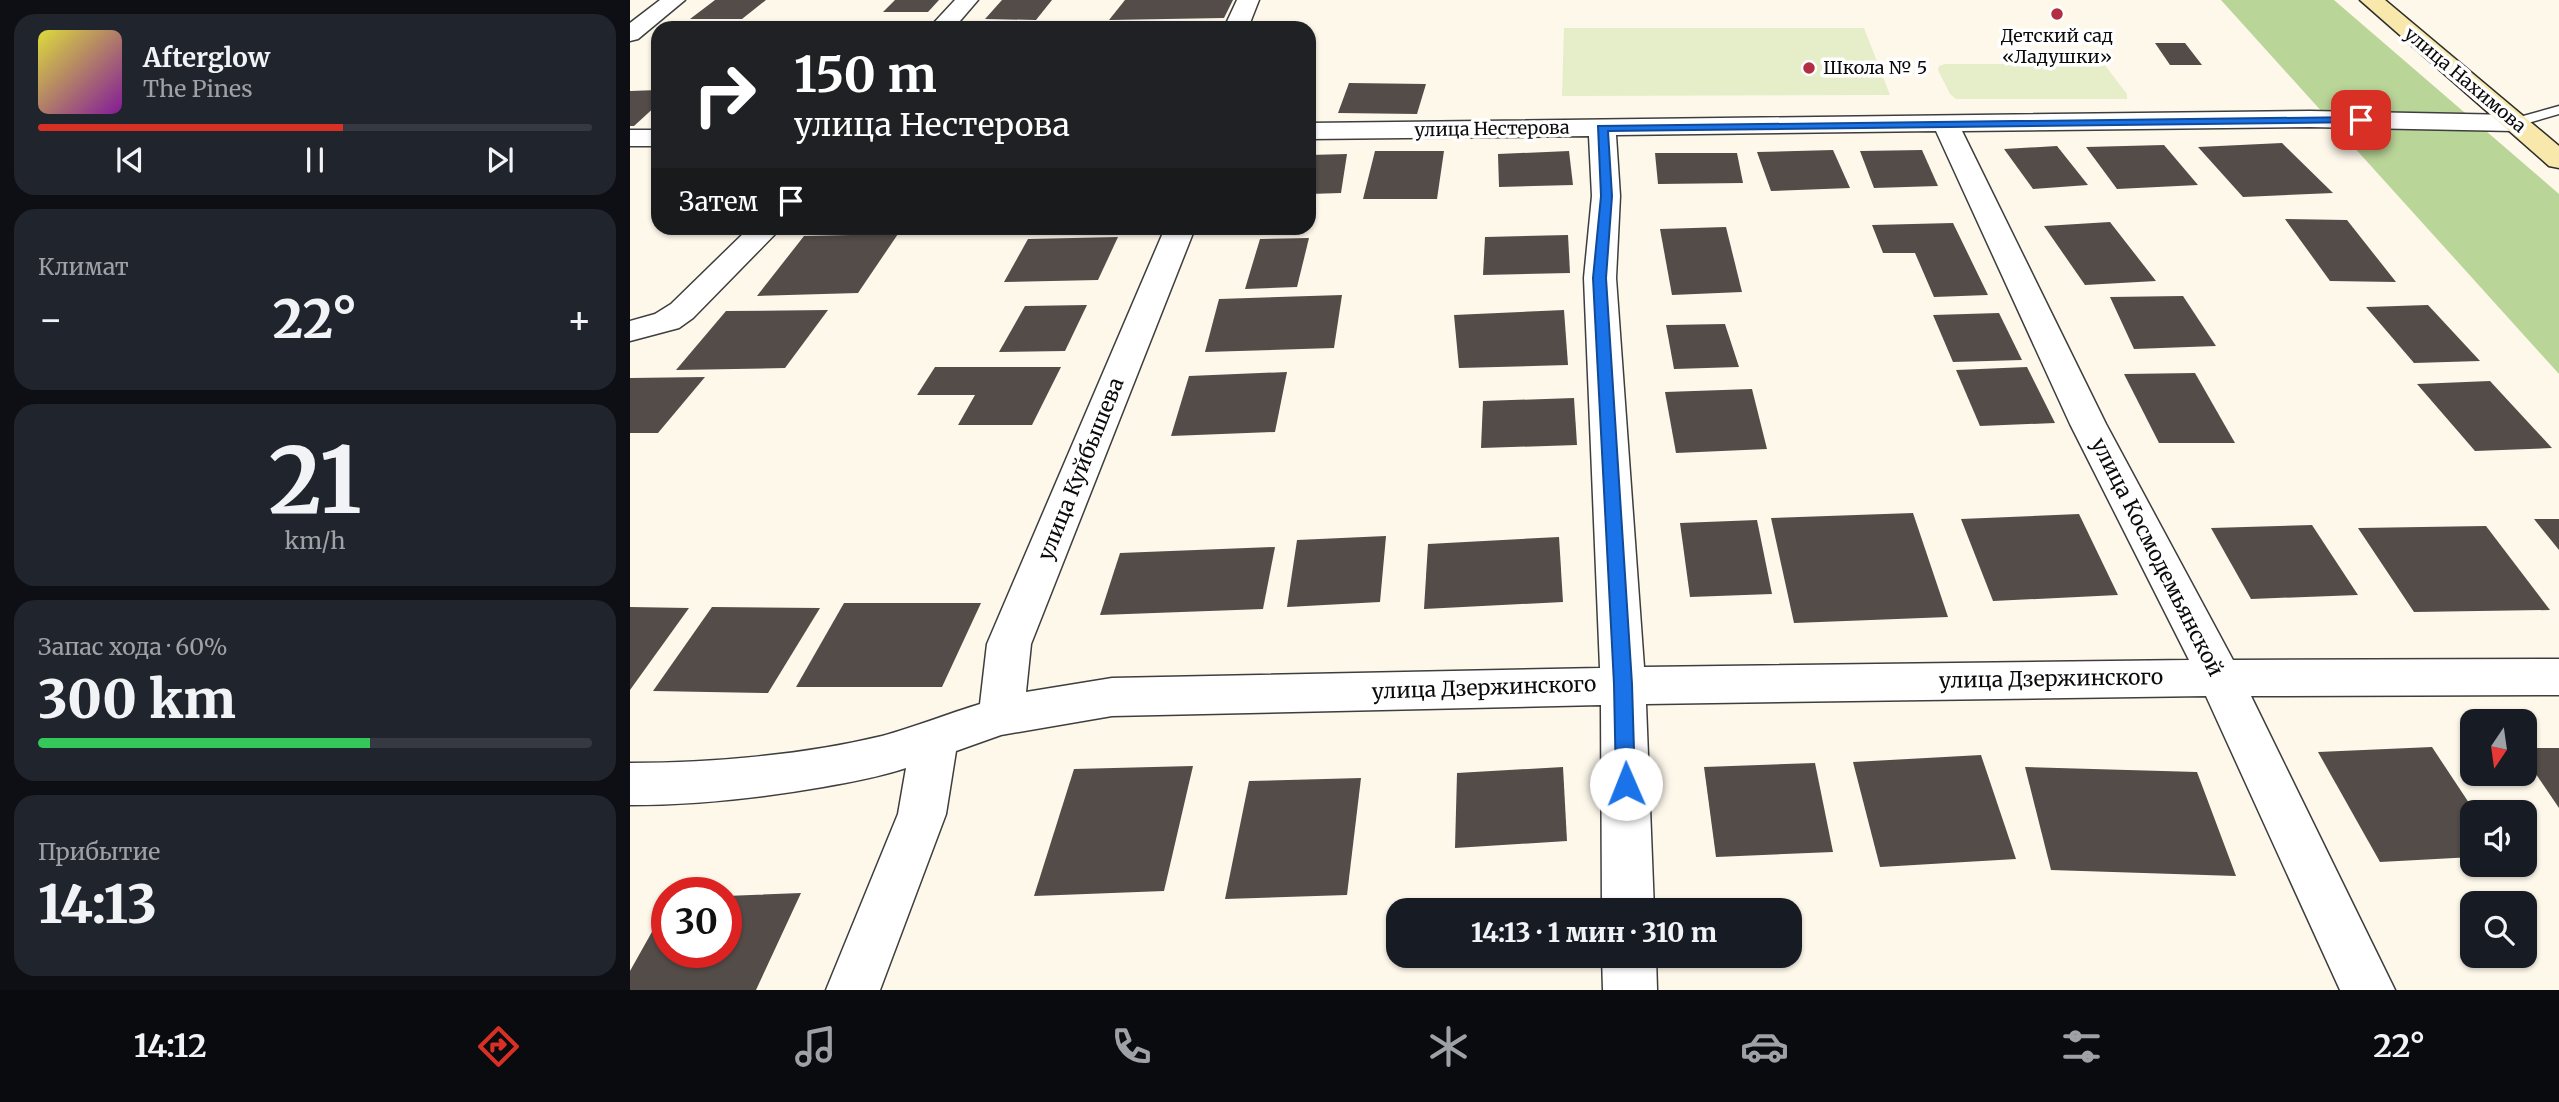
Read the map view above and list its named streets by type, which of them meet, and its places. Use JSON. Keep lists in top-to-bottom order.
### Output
{
  "streets": {
    "main road": ["улица Нахимова"],
    "street": [
      "улица Нестерова",
      "улица Куйбышева",
      "улица Космодемьянской",
      "улица Дзержинского"
    ]
  },
  "crossings": [
    ["улица Нахимова", "улица Нестерова"],
    ["улица Нестерова", "улица Космодемьянской"],
    ["улица Куйбышева", "улица Дзержинского"],
    ["улица Космодемьянской", "улица Дзержинского"]
  ],
  "places": ["Детский сад «Ладушки»", "Школа № 5"],
  "north": "bottom",
  "page": {
    "turn": ["150 m", "улица Нестерова"],
    "song": ["Afterglow", "The Pines"],
    "then": "Затем",
    "tile": [
      "Климат",
      ["21", "km/h"],
      ["Запас хода · 60%", "300 km"],
      ["Прибытие", "14:13"]
    ],
    "heat": ["−", "22°", "+"],
    "limit": "30",
    "trip": "14:13 · 1 мин · 310 m",
    "tabs": ["14:12", "22°"]
  }
}
